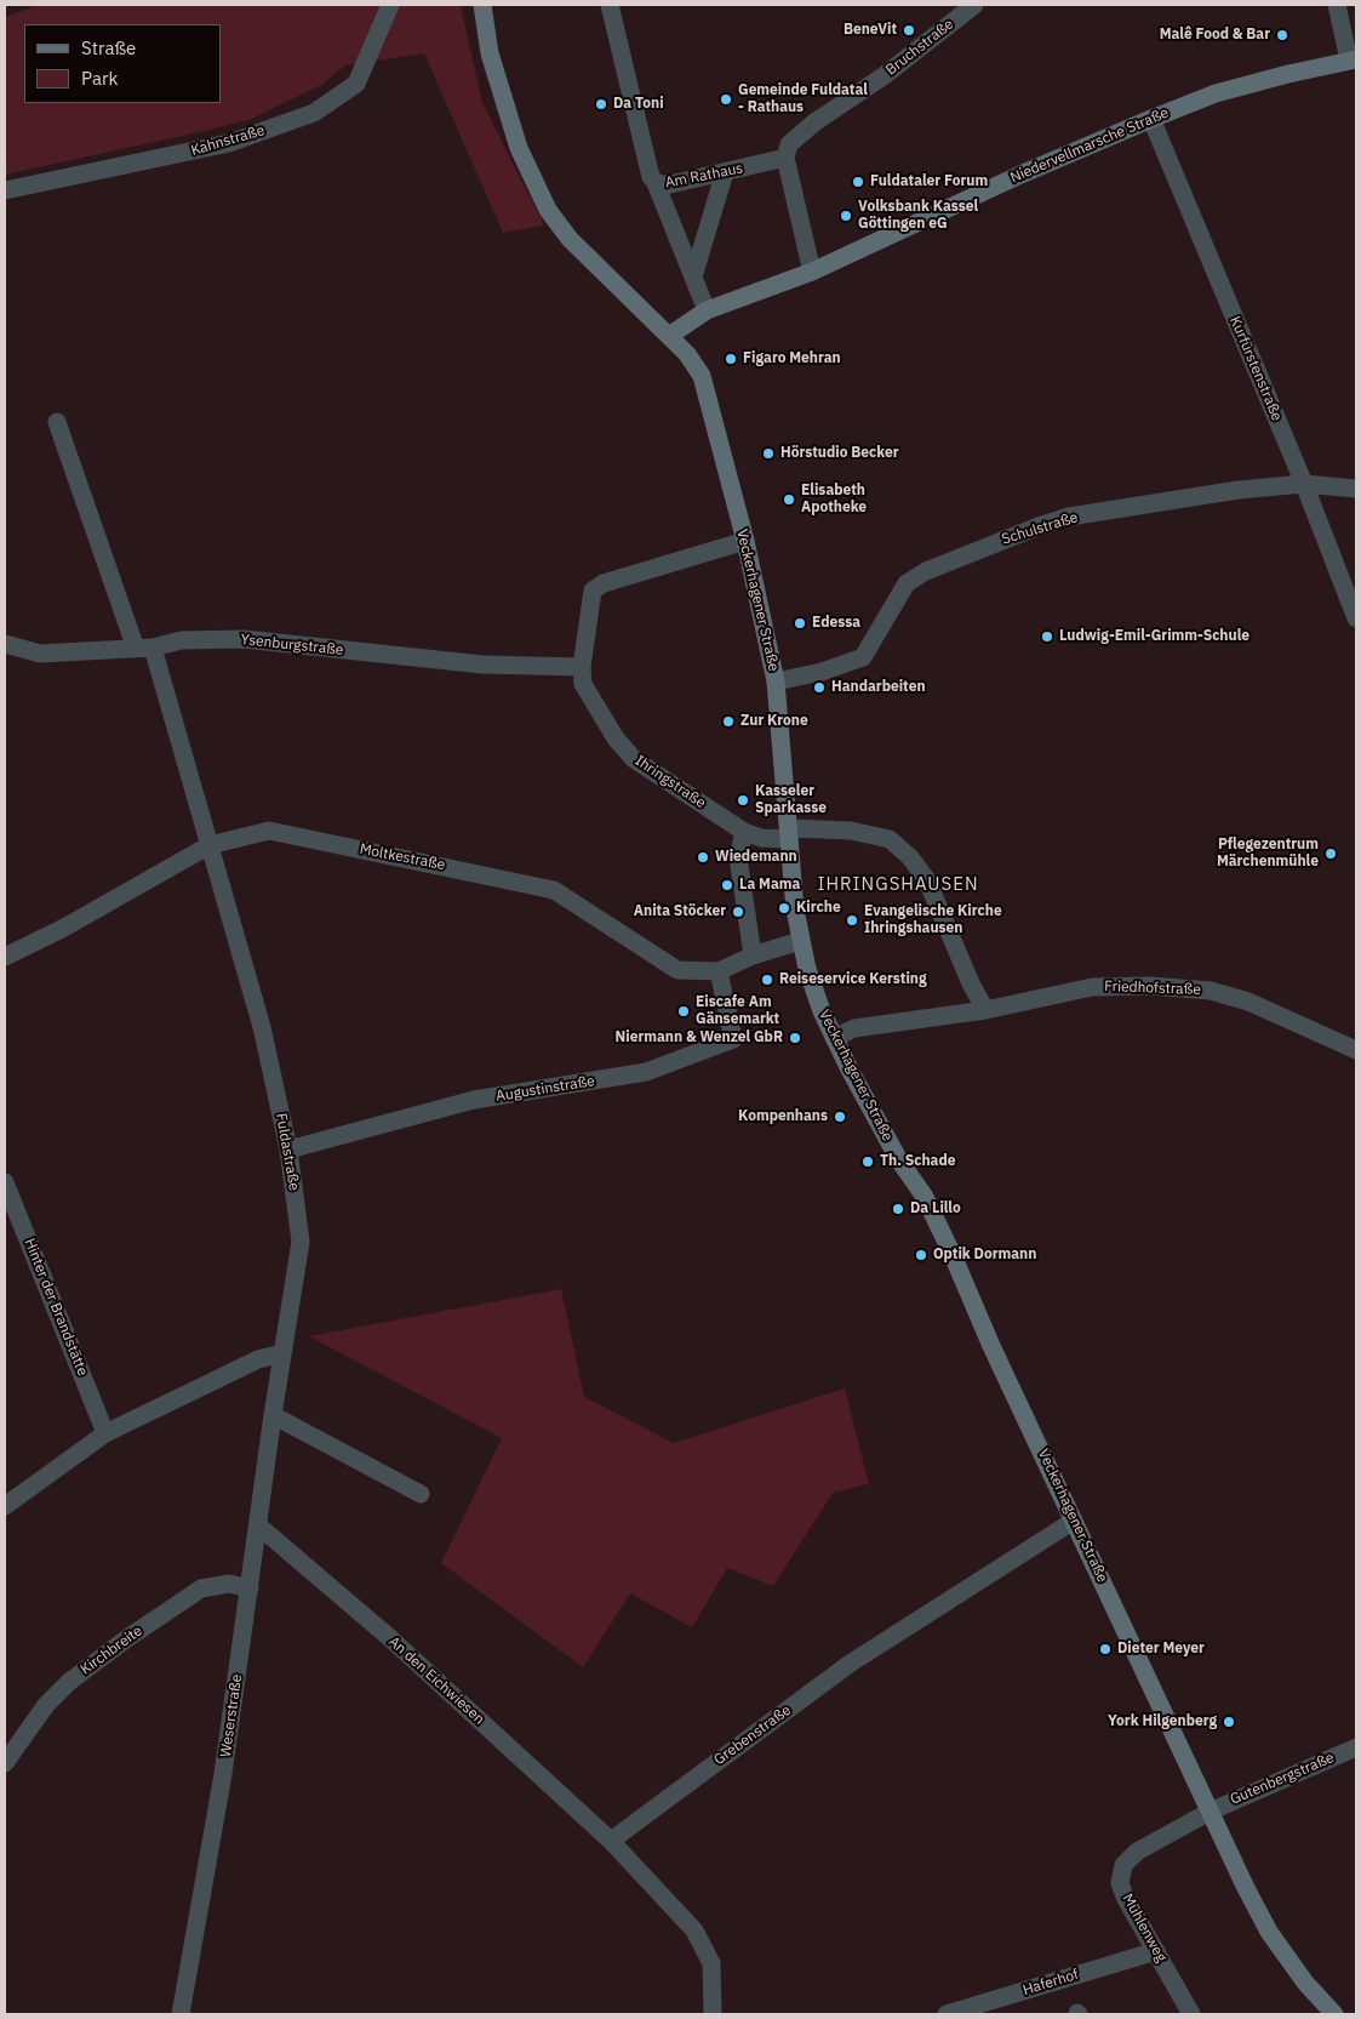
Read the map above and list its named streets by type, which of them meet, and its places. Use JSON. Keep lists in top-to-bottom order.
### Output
{
  "streets": {
    "street": [
      "Bruchstraße",
      "Kahnstraße",
      "Niedervellmarsche Straße",
      "Am Rathaus",
      "Kurfürstenstraße",
      "Schulstraße",
      "Veckerhagener Straße",
      "Ysenburgstraße",
      "Ihringstraße",
      "Moltkestraße",
      "Friedhofstraße",
      "Augustinstraße",
      "Fuldastraße",
      "Hinter der Brandstätte",
      "Kirchbreite",
      "An den Eichwiesen",
      "Weserstraße",
      "Grebenstraße",
      "Gutenbergstraße",
      "Mühlenweg",
      "Haferhof"
    ]
  },
  "crossings": [
    ["Bruchstraße", "Am Rathaus"],
    ["Niedervellmarsche Straße", "Kurfürstenstraße"],
    ["Niedervellmarsche Straße", "Veckerhagener Straße"],
    ["Kurfürstenstraße", "Schulstraße"],
    ["Schulstraße", "Veckerhagener Straße"],
    ["Veckerhagener Straße", "Ihringstraße"],
    ["Veckerhagener Straße", "Moltkestraße"],
    ["Veckerhagener Straße", "Friedhofstraße"],
    ["Veckerhagener Straße", "Grebenstraße"],
    ["Veckerhagener Straße", "Gutenbergstraße"],
    ["Veckerhagener Straße", "Mühlenweg"],
    ["Ysenburgstraße", "Ihringstraße"],
    ["Ysenburgstraße", "Fuldastraße"],
    ["Ihringstraße", "Friedhofstraße"],
    ["Moltkestraße", "Augustinstraße"],
    ["Moltkestraße", "Fuldastraße"],
    ["Augustinstraße", "Fuldastraße"],
    ["Fuldastraße", "Weserstraße"],
    ["Kirchbreite", "Weserstraße"],
    ["An den Eichwiesen", "Weserstraße"],
    ["An den Eichwiesen", "Grebenstraße"],
    ["Gutenbergstraße", "Mühlenweg"],
    ["Mühlenweg", "Haferhof"]
  ],
  "districts": ["IHRINGSHAUSEN"],
  "places": [
    "BeneVit",
    "Malê Food & Bar",
    "Gemeinde Fuldatal - Rathaus",
    "Da Toni",
    "Fuldataler Forum",
    "Volksbank Kassel Göttingen eG",
    "Figaro Mehran",
    "Hörstudio Becker",
    "Elisabeth Apotheke",
    "Edessa",
    "Ludwig-Emil-Grimm-Schule",
    "Handarbeiten",
    "Zur Krone",
    "Kasseler Sparkasse",
    "Pflegezentrum Märchenmühle",
    "Wiedemann",
    "La Mama",
    "Kirche",
    "Anita Stöcker",
    "Evangelische Kirche Ihringshausen",
    "Reiseservice Kersting",
    "Eiscafe Am Gänsemarkt",
    "Niermann & Wenzel GbR",
    "Kompenhans",
    "Th. Schade",
    "Da Lillo",
    "Optik Dormann",
    "Dieter Meyer",
    "York Hilgenberg"
  ],
  "legend": ["Straße", "Park"]
}
